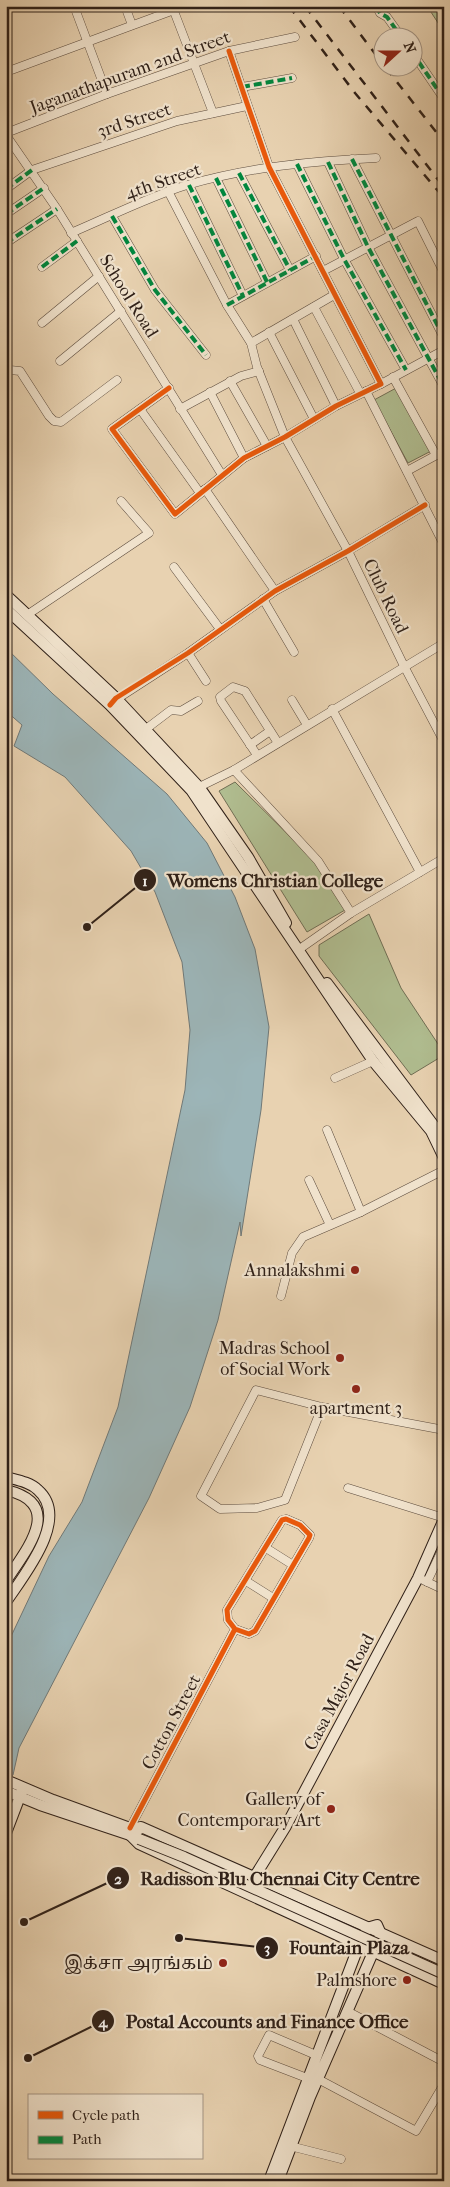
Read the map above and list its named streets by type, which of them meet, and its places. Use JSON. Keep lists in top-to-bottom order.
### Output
{
  "streets": {
    "main road": ["Casa Major Road"],
    "street": [
      "Jaganathapuram 2nd Street",
      "3rd Street",
      "4th Street",
      "School Road",
      "Club Road",
      "Cotton Street"
    ]
  },
  "crossings": [
    ["Jaganathapuram 2nd Street", "School Road"],
    ["3rd Street", "School Road"],
    ["4th Street", "School Road"]
  ],
  "places": [
    "Womens Christian College",
    "Annalakshmi",
    "Madras School of Social Work",
    "apartment 3",
    "Gallery of Contemporary Art",
    "Radisson Blu Chennai City Centre",
    "Fountain Plaza",
    "இக்சா அரங்கம்",
    "Palmshore",
    "Postal Accounts and Finance Office"
  ],
  "legend": ["Cycle path", "Path"],
  "north": "right"
}
